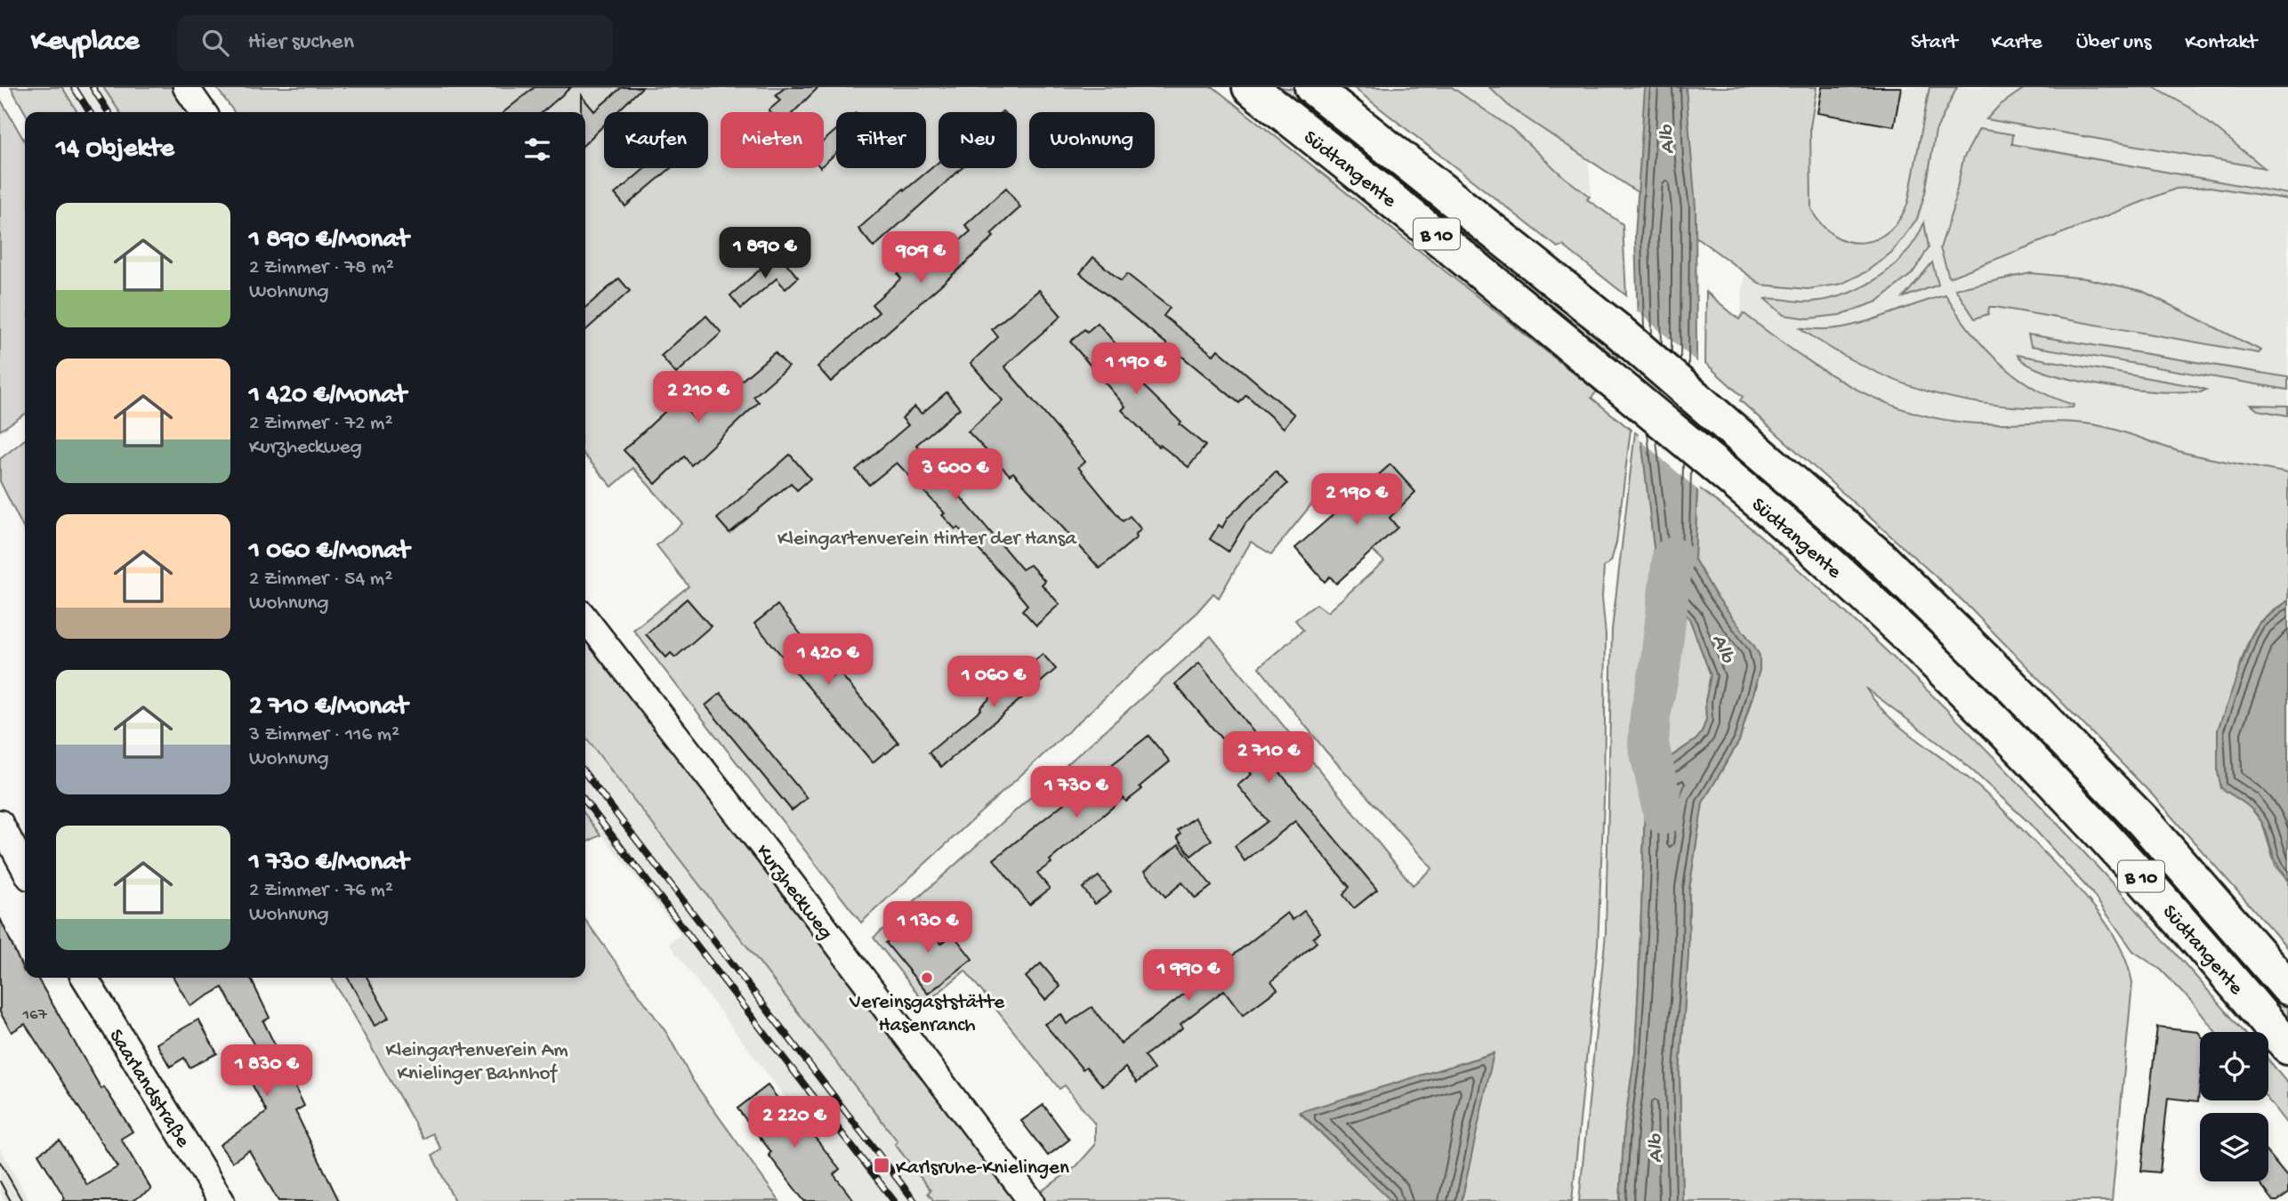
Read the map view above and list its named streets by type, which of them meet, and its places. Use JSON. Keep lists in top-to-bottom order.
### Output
{
  "streets": {
    "highway": ["Südtangente", "B 10"],
    "street": ["Kurzheckweg", "Saarlandstraße"]
  },
  "water": ["Alb"],
  "parks": ["Kleingartenverein Hinter der Hansa", "Kleingartenverein Am Knielinger Bahnhof"],
  "places": {
    "other": ["Vereinsgaststätte Hasenranch"],
    "transit": ["Karlsruhe-Knielingen"]
  },
  "house_numbers": ["167"],
  "page": {
    "header": "Keyplace",
    "search": "Hier suchen",
    "nav": [
      "Start",
      "Karte",
      "Über uns",
      "Kontakt"
    ],
    "chip": [
      "Kaufen",
      "Mieten",
      "Filter",
      "Neu",
      "Wohnung"
    ],
    "heading": "14 Objekte",
    "list": [
      {
        "name": "1 890 €/Monat",
        "note": "2 Zimmer · 78 m² · Wohnung"
      },
      {
        "name": "1 420 €/Monat",
        "note": "2 Zimmer · 72 m² · Kurzheckweg"
      },
      {
        "name": "1 060 €/Monat",
        "note": "2 Zimmer · 54 m² · Wohnung"
      },
      {
        "name": "2 710 €/Monat",
        "note": "3 Zimmer · 116 m² · Wohnung"
      },
      {
        "name": "1 730 €/Monat",
        "note": "2 Zimmer · 76 m² · Wohnung"
      }
    ],
    "price": [
      "1 890 €",
      "909 €",
      "1 190 €",
      "2 210 €",
      "3 600 €",
      "2 190 €",
      "1 420 €",
      "1 060 €",
      "2 710 €",
      "1 730 €",
      "1 130 €",
      "1 990 €",
      "1 830 €",
      "2 220 €"
    ]
  }
}
